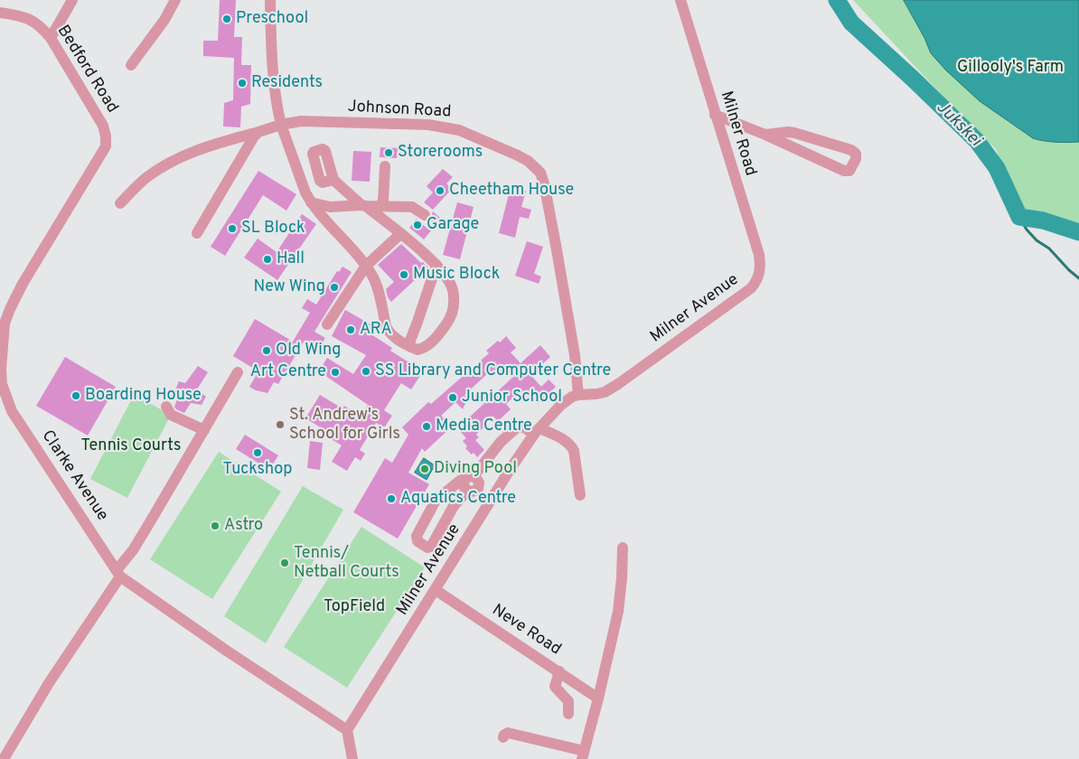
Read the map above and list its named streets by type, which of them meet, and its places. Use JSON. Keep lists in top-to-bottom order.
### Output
{
  "streets": {
    "street": [
      "Bedford Road",
      "Johnson Road",
      "Milner Road",
      "Milner Avenue",
      "Clarke Avenue",
      "Neve Road"
    ]
  },
  "crossings": [
    ["Bedford Road", "Clarke Avenue"],
    ["Johnson Road", "Milner Avenue"],
    ["Milner Road", "Milner Avenue"],
    ["Milner Avenue", "Clarke Avenue"],
    ["Milner Avenue", "Neve Road"]
  ],
  "water": ["Jukskei"],
  "parks": ["Gillooly's Farm", "Tennis Courts", "TopField"],
  "places": [
    "Preschool",
    "Residents",
    "Storerooms",
    "Cheetham House",
    "Garage",
    "SL Block",
    "Hall",
    "Music Block",
    "New Wing",
    "ARA",
    "Old Wing",
    "SS Library and Computer Centre",
    "Art Centre",
    "Boarding House",
    "Junior School",
    "St. Andrew's School for Girls",
    "Media Centre",
    "Tuckshop",
    "Diving Pool",
    "Aquatics Centre",
    "Astro",
    "Tennis/ Netball Courts"
  ]
}
